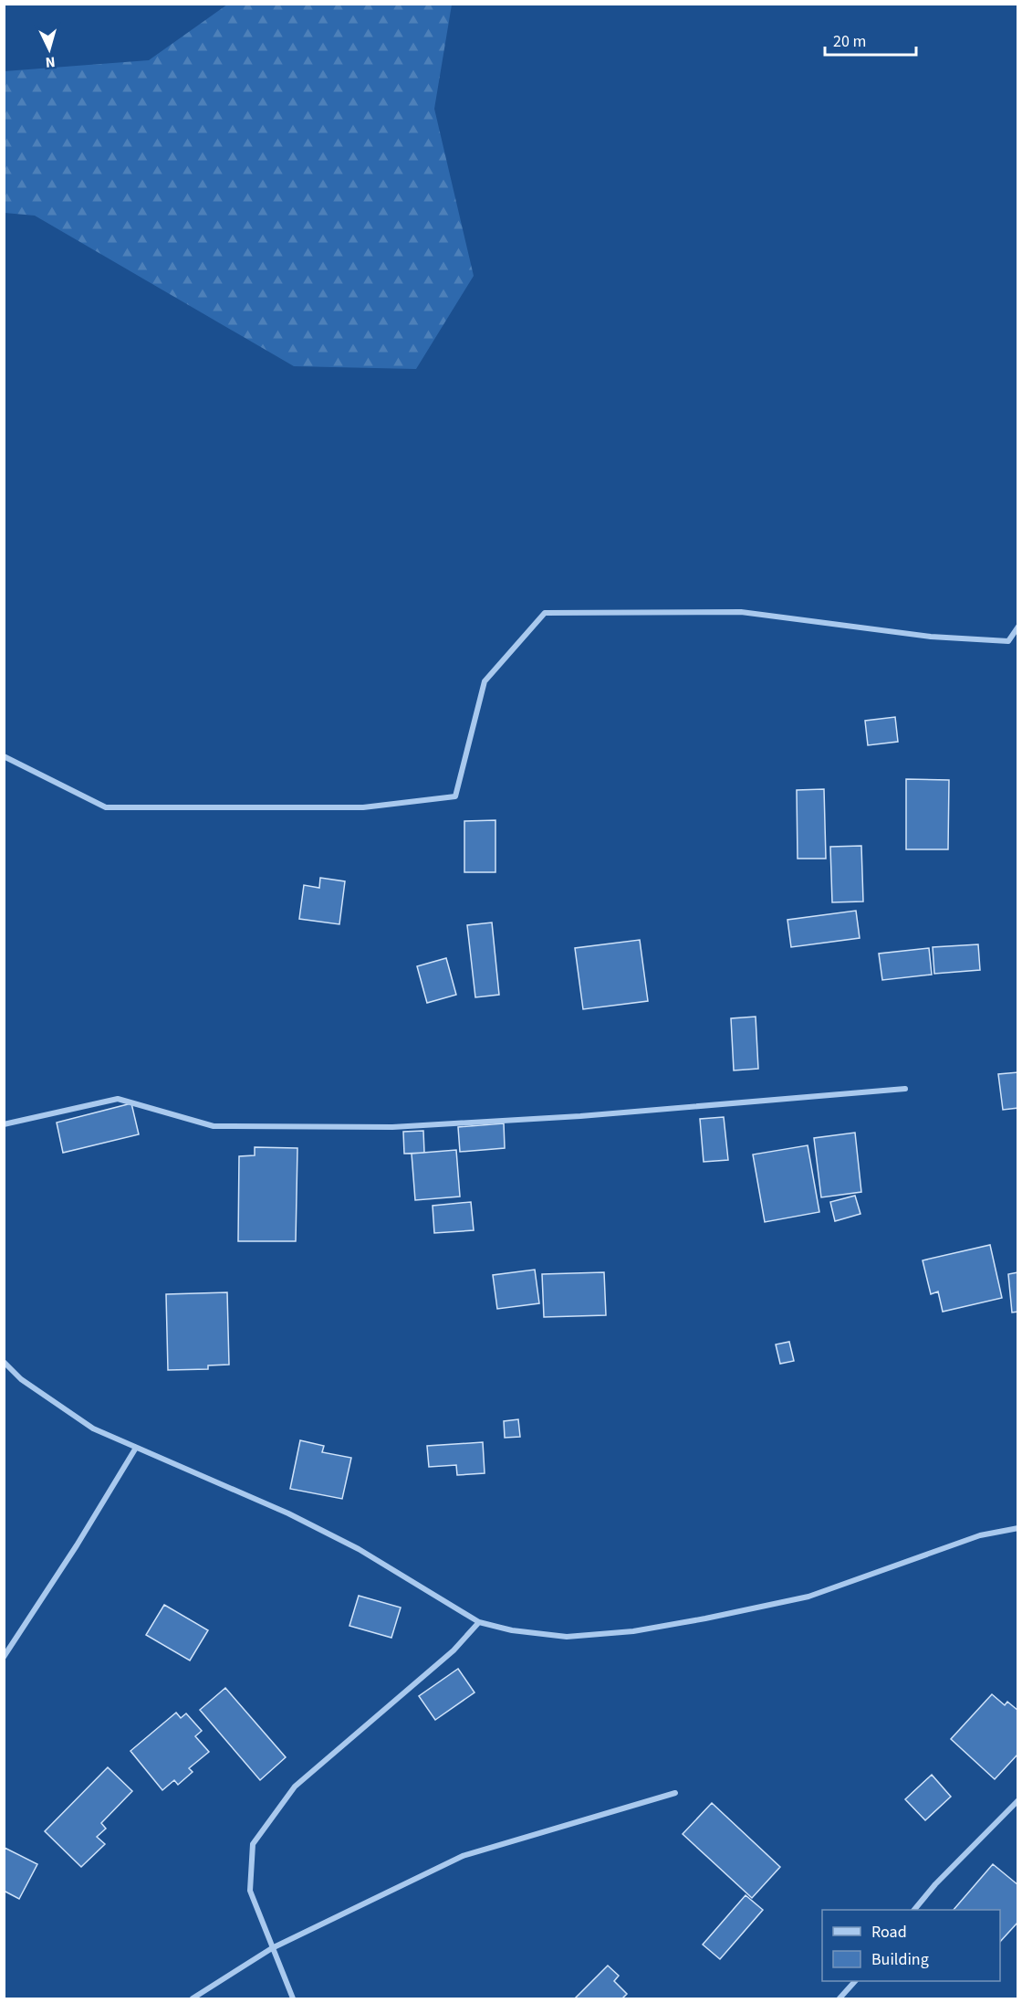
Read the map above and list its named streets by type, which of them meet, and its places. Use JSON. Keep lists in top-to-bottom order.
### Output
{
  "legend": ["Road", "Building"],
  "scale_bar": "20 m",
  "north": "bottom"
}
